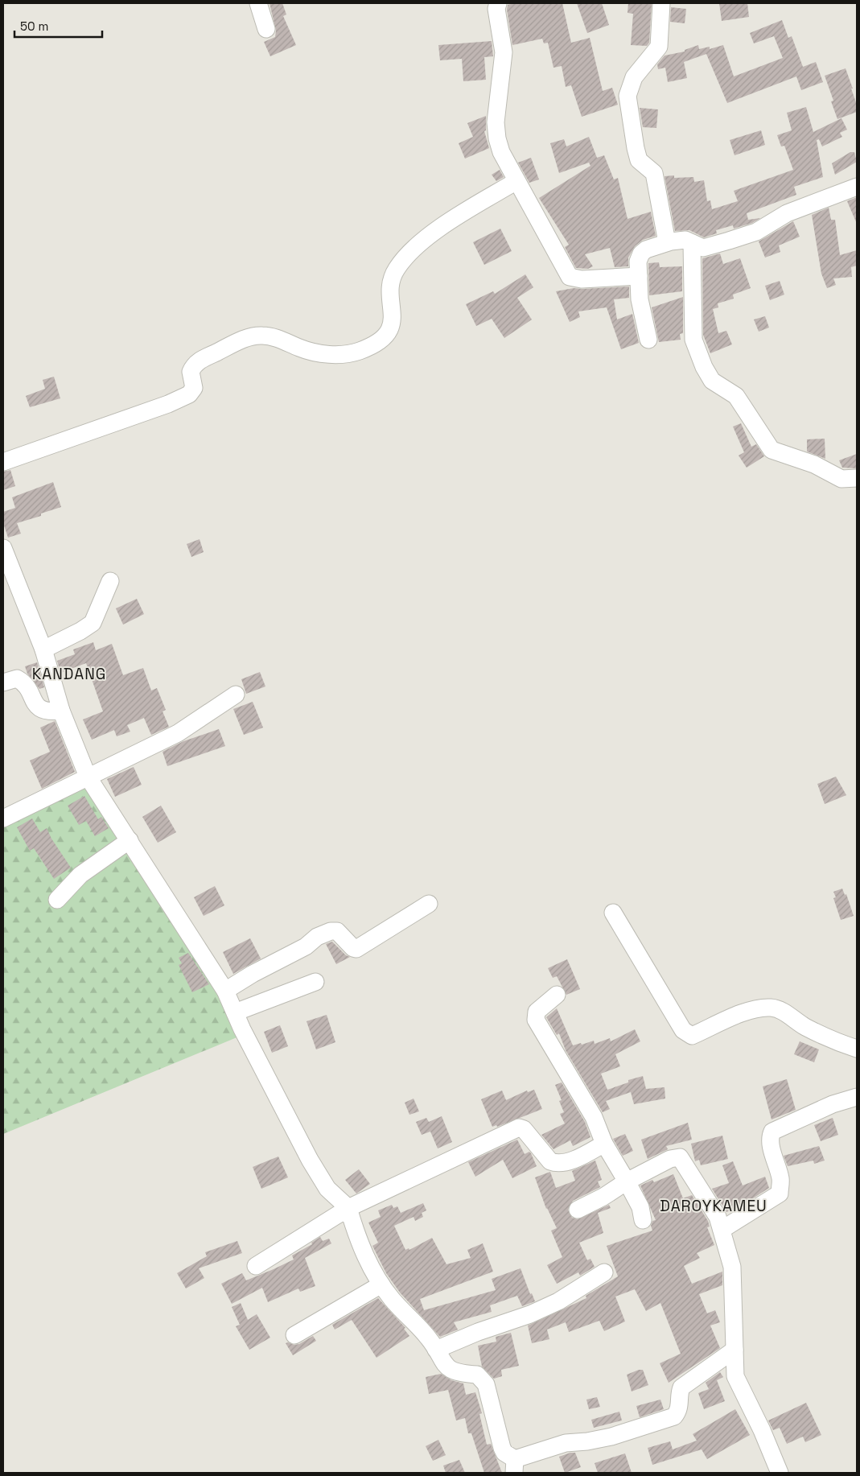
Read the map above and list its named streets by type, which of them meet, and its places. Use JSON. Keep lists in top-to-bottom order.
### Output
{
  "districts": ["KANDANG", "DAROYKAMEU"],
  "scale_bar": "50 m"
}
